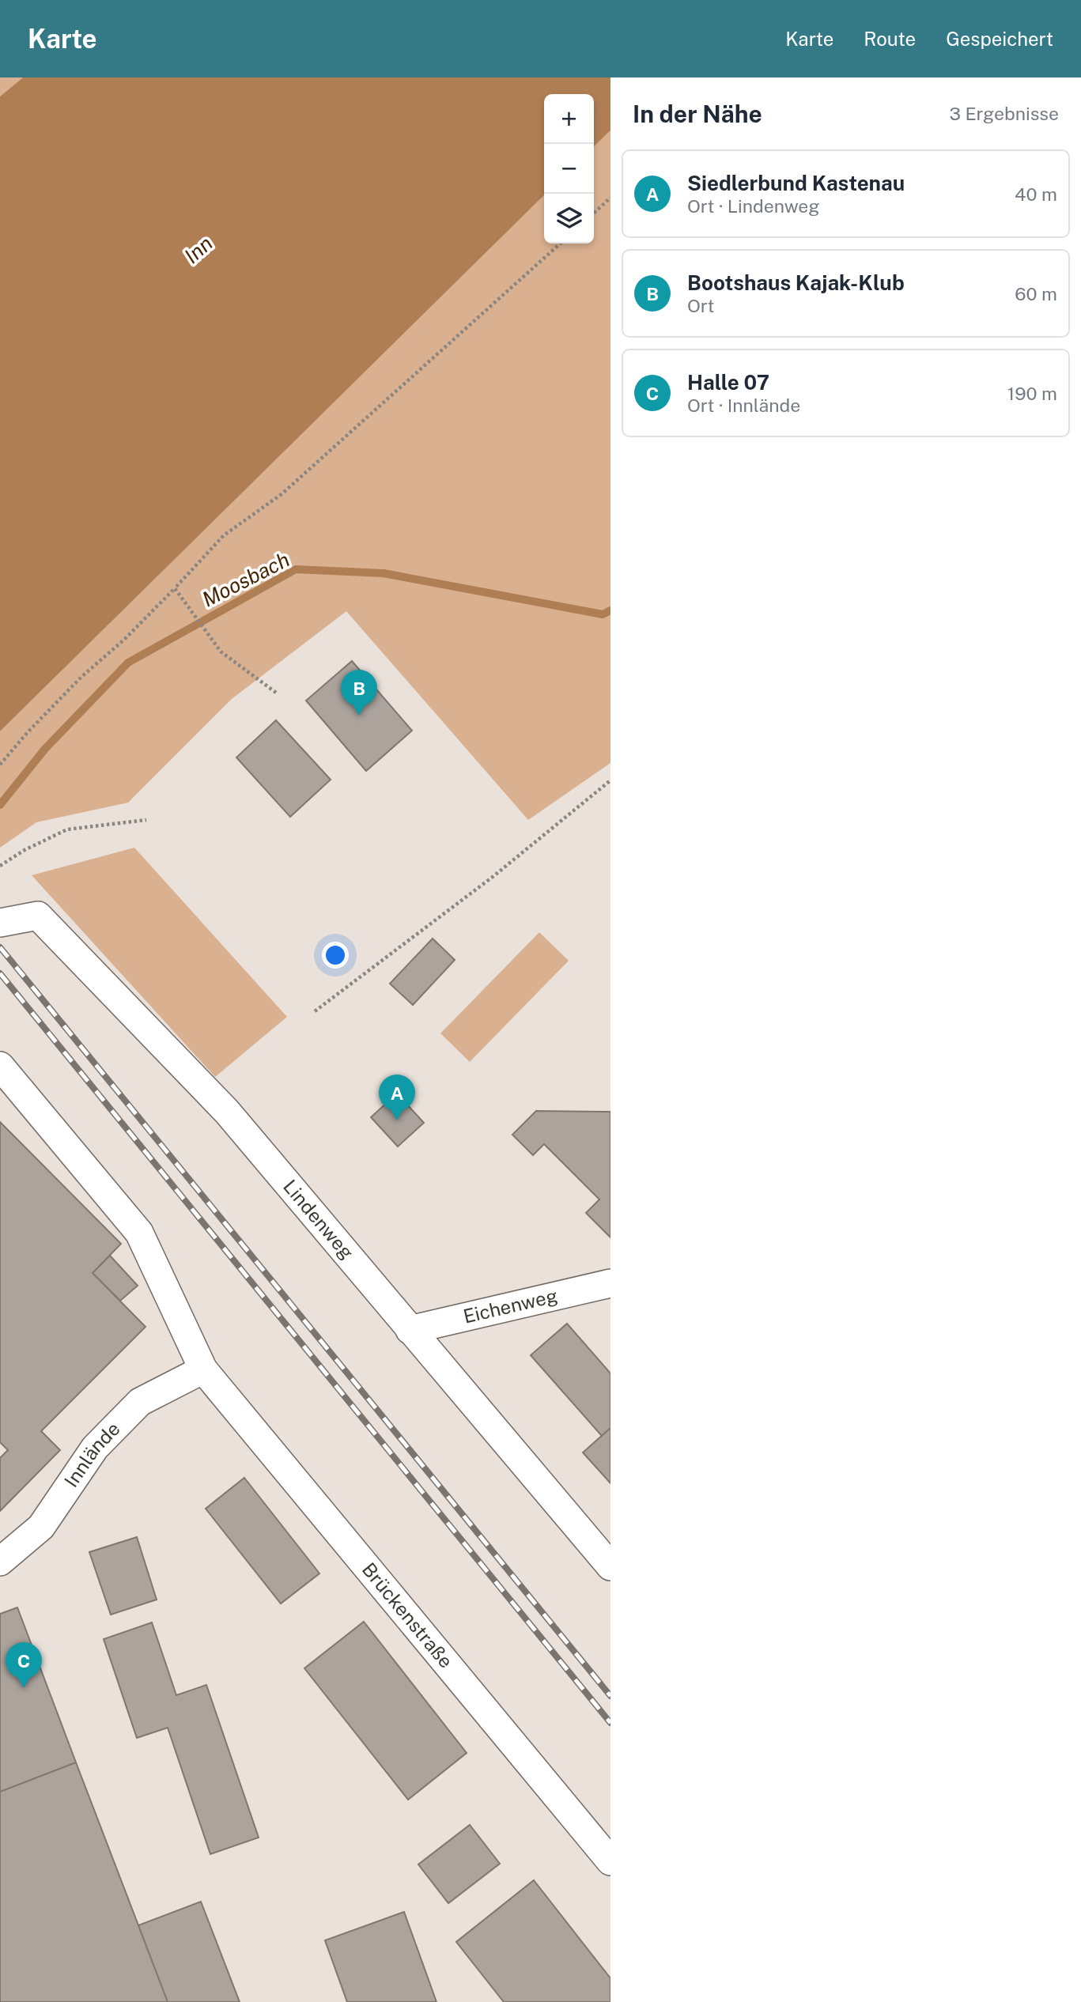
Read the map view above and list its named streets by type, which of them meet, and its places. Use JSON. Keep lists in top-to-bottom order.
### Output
{
  "streets": {
    "street": [
      "Lindenweg",
      "Eichenweg",
      "Innlände",
      "Brückenstraße"
    ]
  },
  "crossings": [
    ["Lindenweg", "Eichenweg"],
    ["Innlände", "Brückenstraße"]
  ],
  "water": ["Inn", "Moosbach"],
  "page": {
    "header": "Karte",
    "nav": ["Karte", "Route", "Gespeichert"],
    "heading": ["In der Nähe", "3 Ergebnisse"],
    "map_buttons": ["+", "−"],
    "list": [
      {
        "mark": "A",
        "name": "Siedlerbund Kastenau",
        "note": "Ort · Lindenweg",
        "value": "40 m"
      },
      {
        "mark": "B",
        "name": "Bootshaus Kajak-Klub",
        "note": "Ort",
        "value": "60 m"
      },
      {
        "mark": "C",
        "name": "Halle 07",
        "note": "Ort · Innlände",
        "value": "190 m"
      }
    ],
    "pins": ["B", "A", "C"]
  }
}
